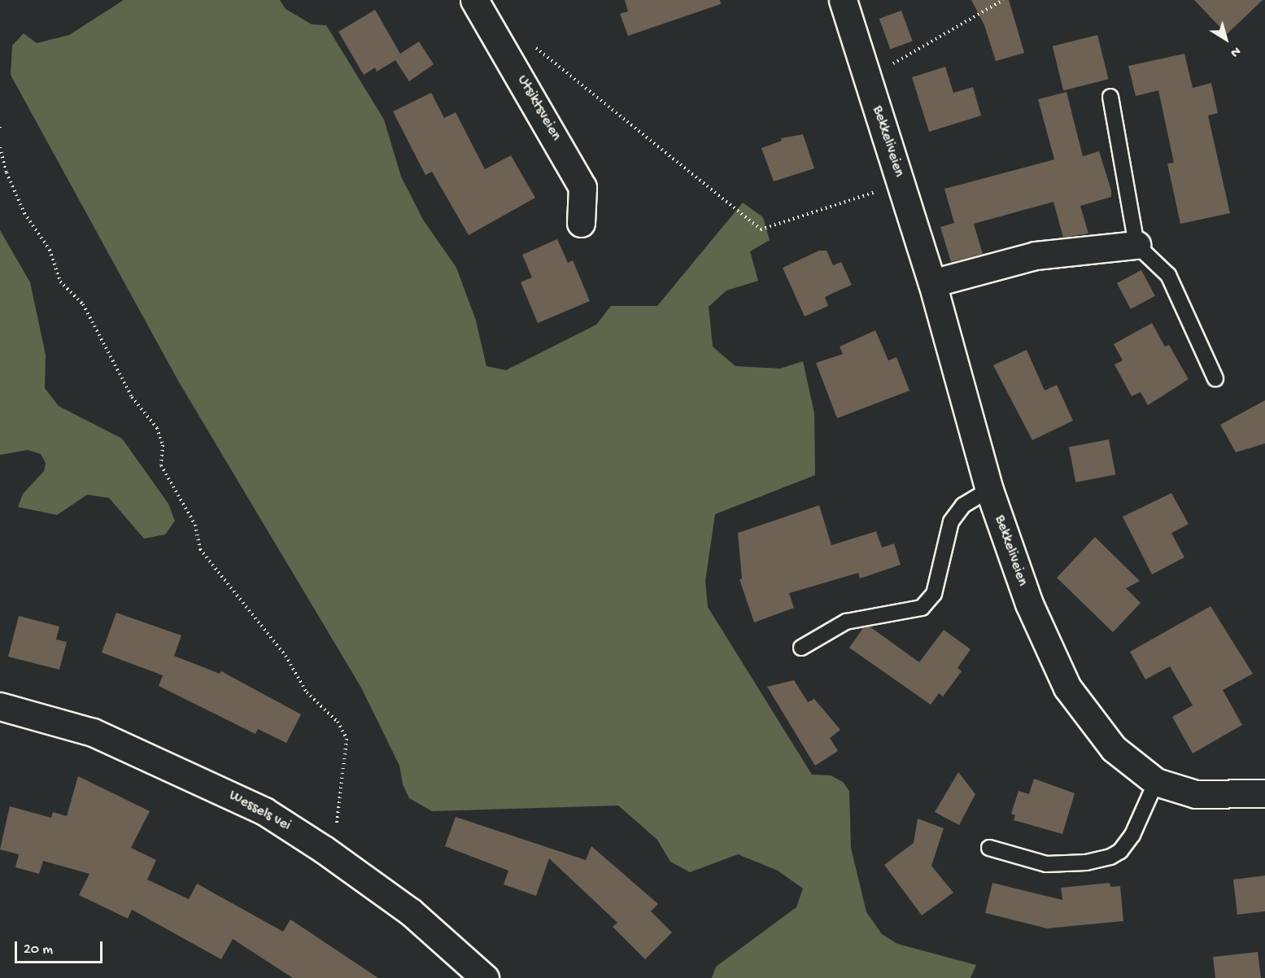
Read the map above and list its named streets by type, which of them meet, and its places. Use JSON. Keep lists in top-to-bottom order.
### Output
{
  "streets": {
    "street": ["Utsiktsveien", "Bekkeliveien", "Wessels vei"]
  },
  "scale_bar": "20 m",
  "north": "bottom right"
}
